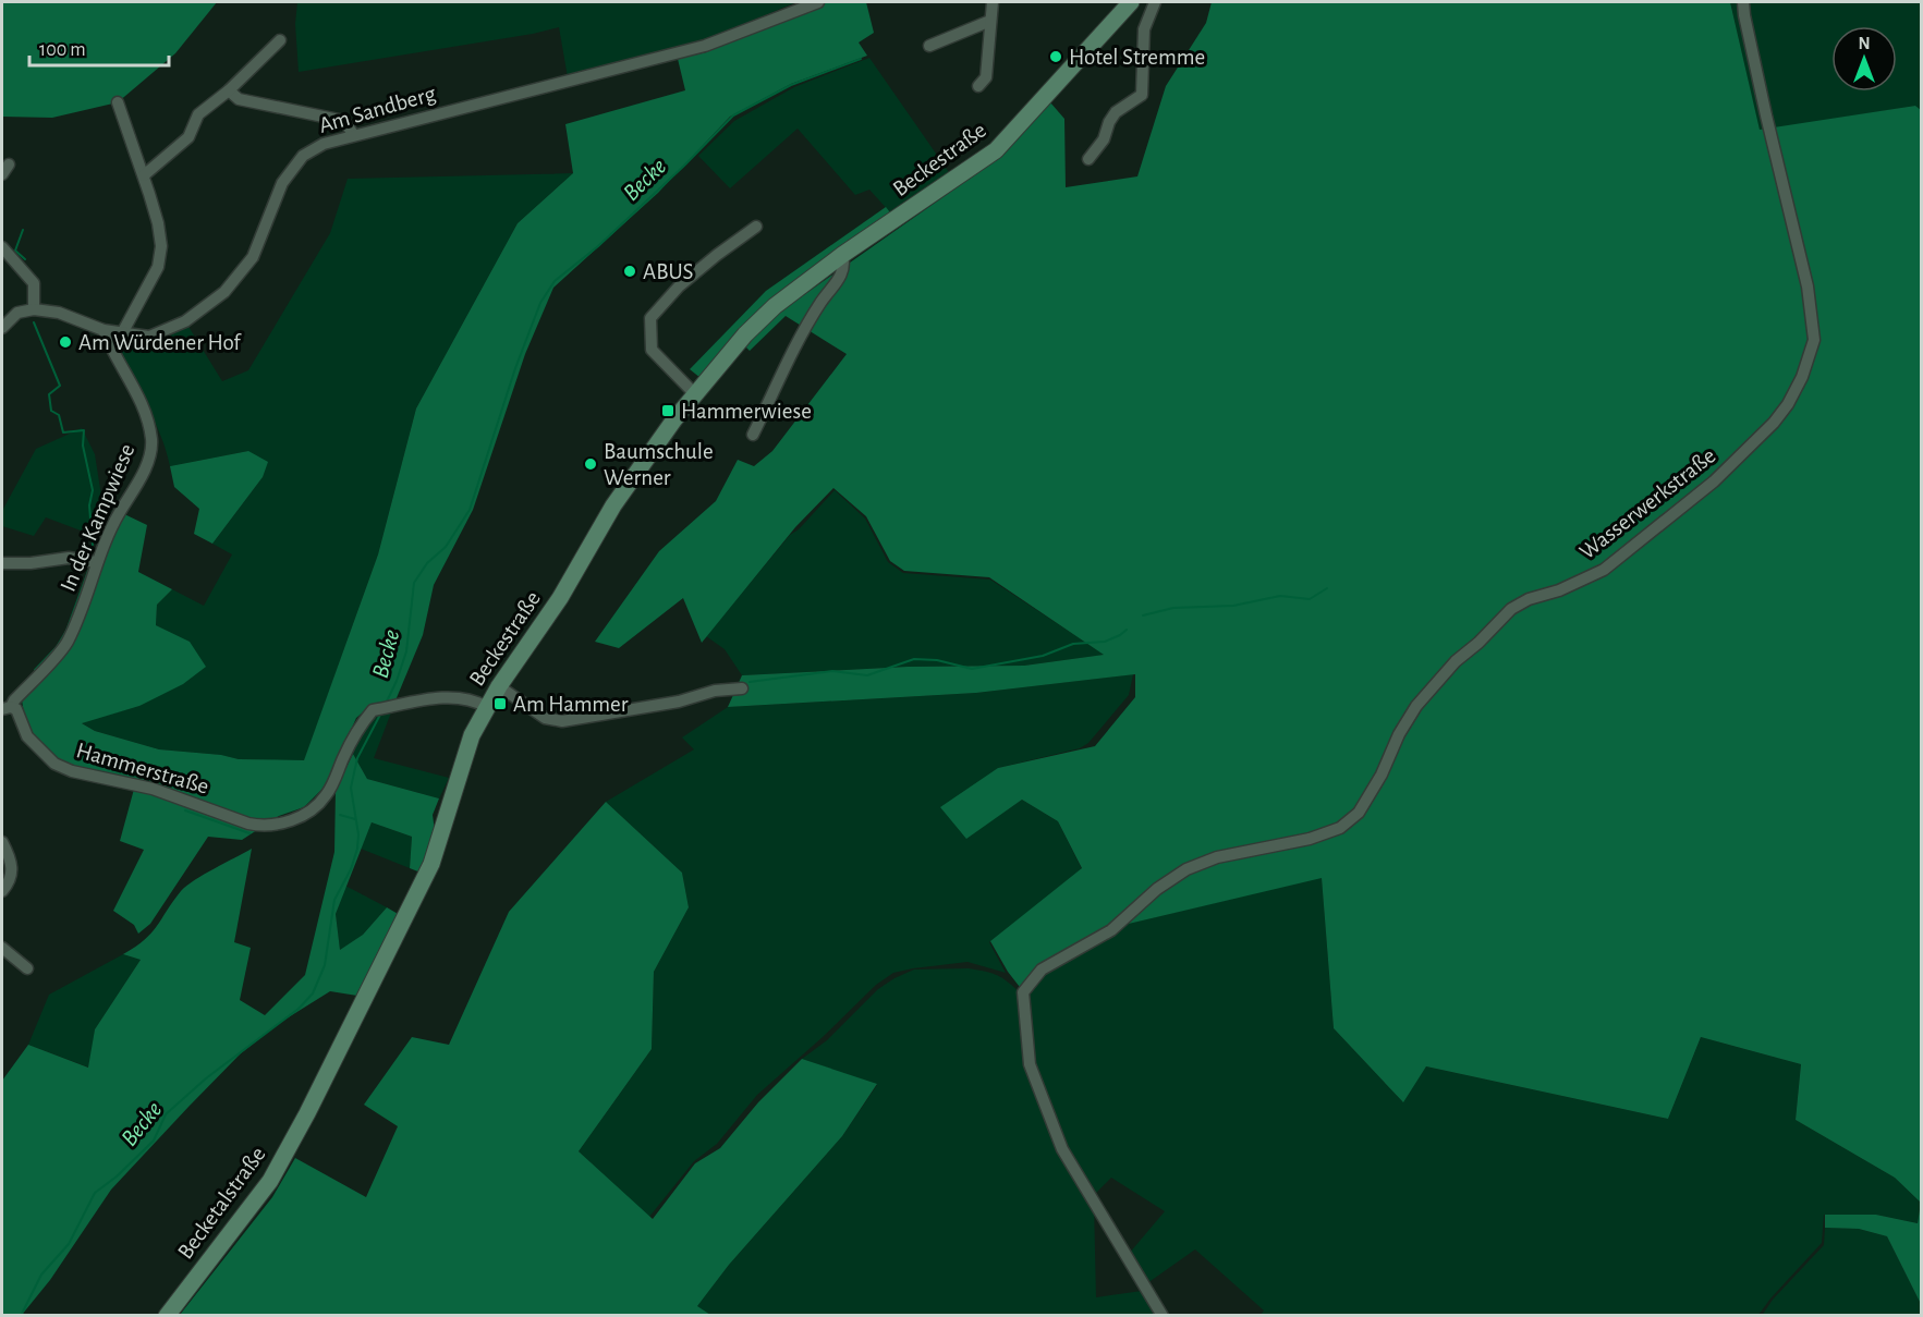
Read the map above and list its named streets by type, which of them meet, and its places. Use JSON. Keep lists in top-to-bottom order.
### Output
{
  "streets": {
    "main road": ["Beckestraße", "Becketalstraße"],
    "street": [
      "Am Sandberg",
      "Wasserwerkstraße",
      "In der Kampwiese",
      "Hammerstraße"
    ]
  },
  "crossings": [
    ["Am Sandberg", "In der Kampwiese"],
    ["Beckestraße", "Hammerstraße"],
    ["Beckestraße", "Becketalstraße"],
    ["In der Kampwiese", "Hammerstraße"]
  ],
  "water": ["Becke"],
  "places": {
    "other": [
      "Hotel Stremme",
      "ABUS",
      "Am Würdener Hof",
      "Baumschule Werner"
    ],
    "transit": ["Hammerwiese", "Am Hammer"]
  },
  "scale_bar": "100 m",
  "north": "top"
}
